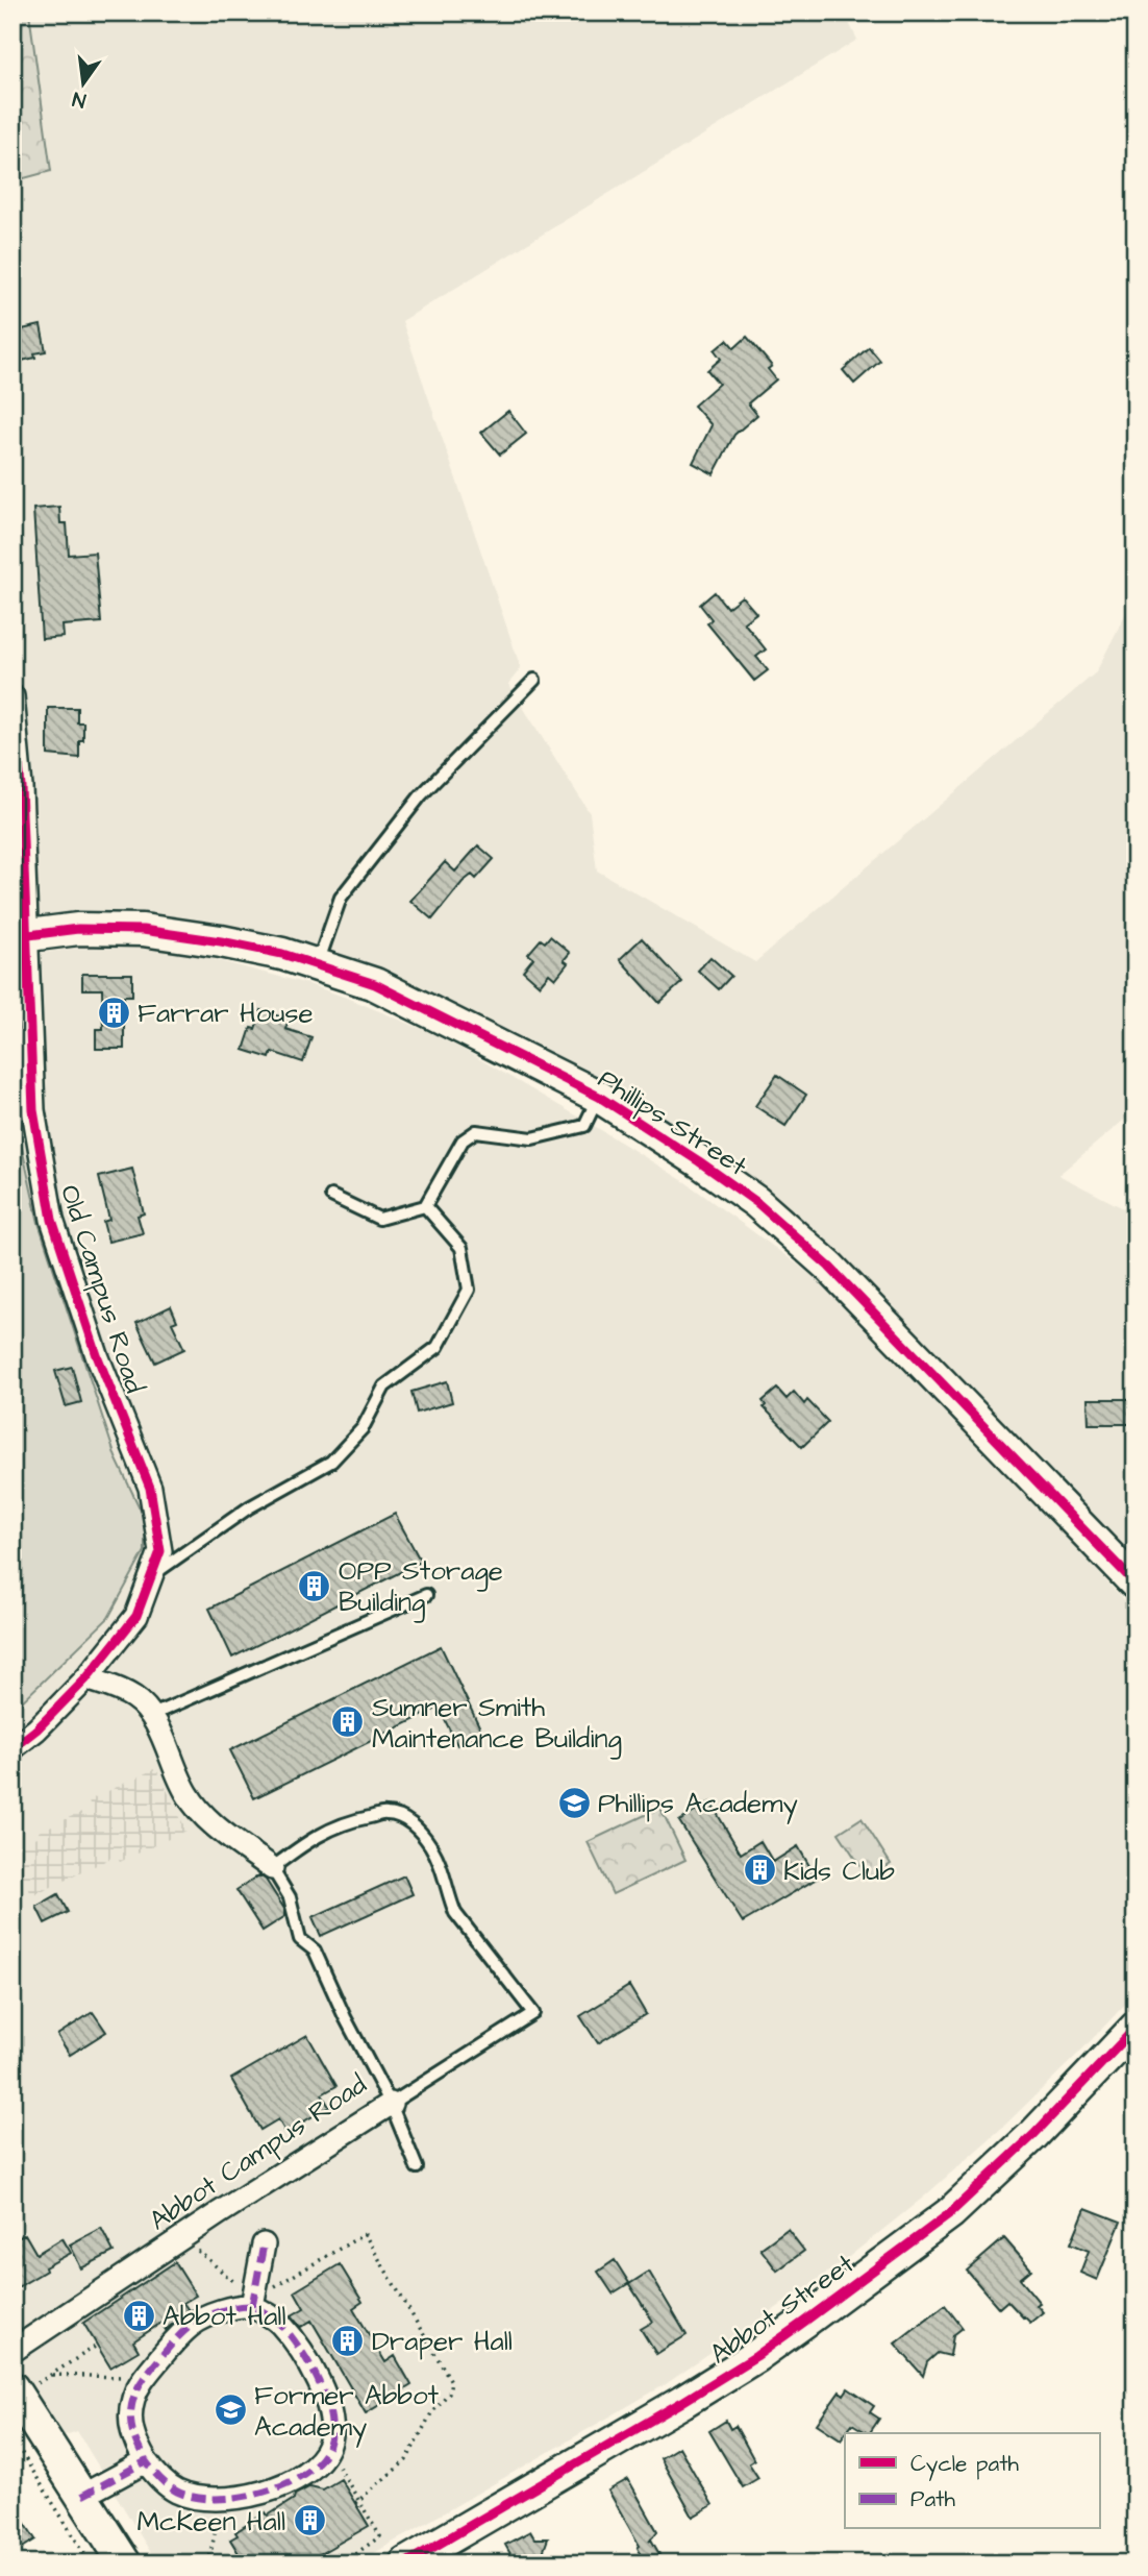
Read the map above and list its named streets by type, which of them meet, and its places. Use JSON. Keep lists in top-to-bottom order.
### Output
{
  "streets": {
    "street": [
      "Phillips Street",
      "Old Campus Road",
      "Abbot Campus Road",
      "Abbot Street"
    ]
  },
  "crossings": [
    ["Phillips Street", "Old Campus Road"],
    ["Old Campus Road", "Abbot Campus Road"]
  ],
  "places": {
    "building": [
      "Farrar House",
      "OPP Storage Building",
      "Sumner Smith Maintenance Building",
      "Kids Club",
      "Abbot Hall",
      "Draper Hall",
      "McKeen Hall"
    ],
    "school or university": ["Phillips Academy", "Former Abbot Academy"]
  },
  "legend": ["Cycle path", "Path"],
  "north": "bottom"
}
